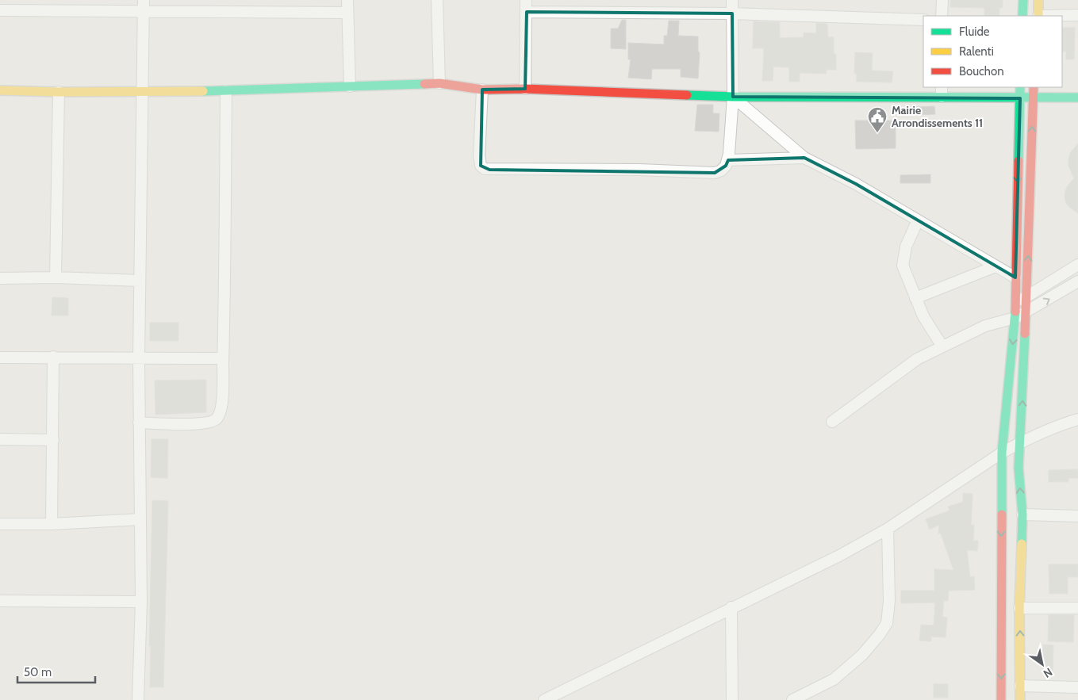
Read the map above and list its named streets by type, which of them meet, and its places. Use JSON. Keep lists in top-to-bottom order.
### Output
{
  "places": {
    "public building": ["Mairie Arrondissements 11"]
  },
  "legend": ["Fluide", "Ralenti", "Bouchon"],
  "scale_bar": "50 m",
  "north": "bottom right"
}
